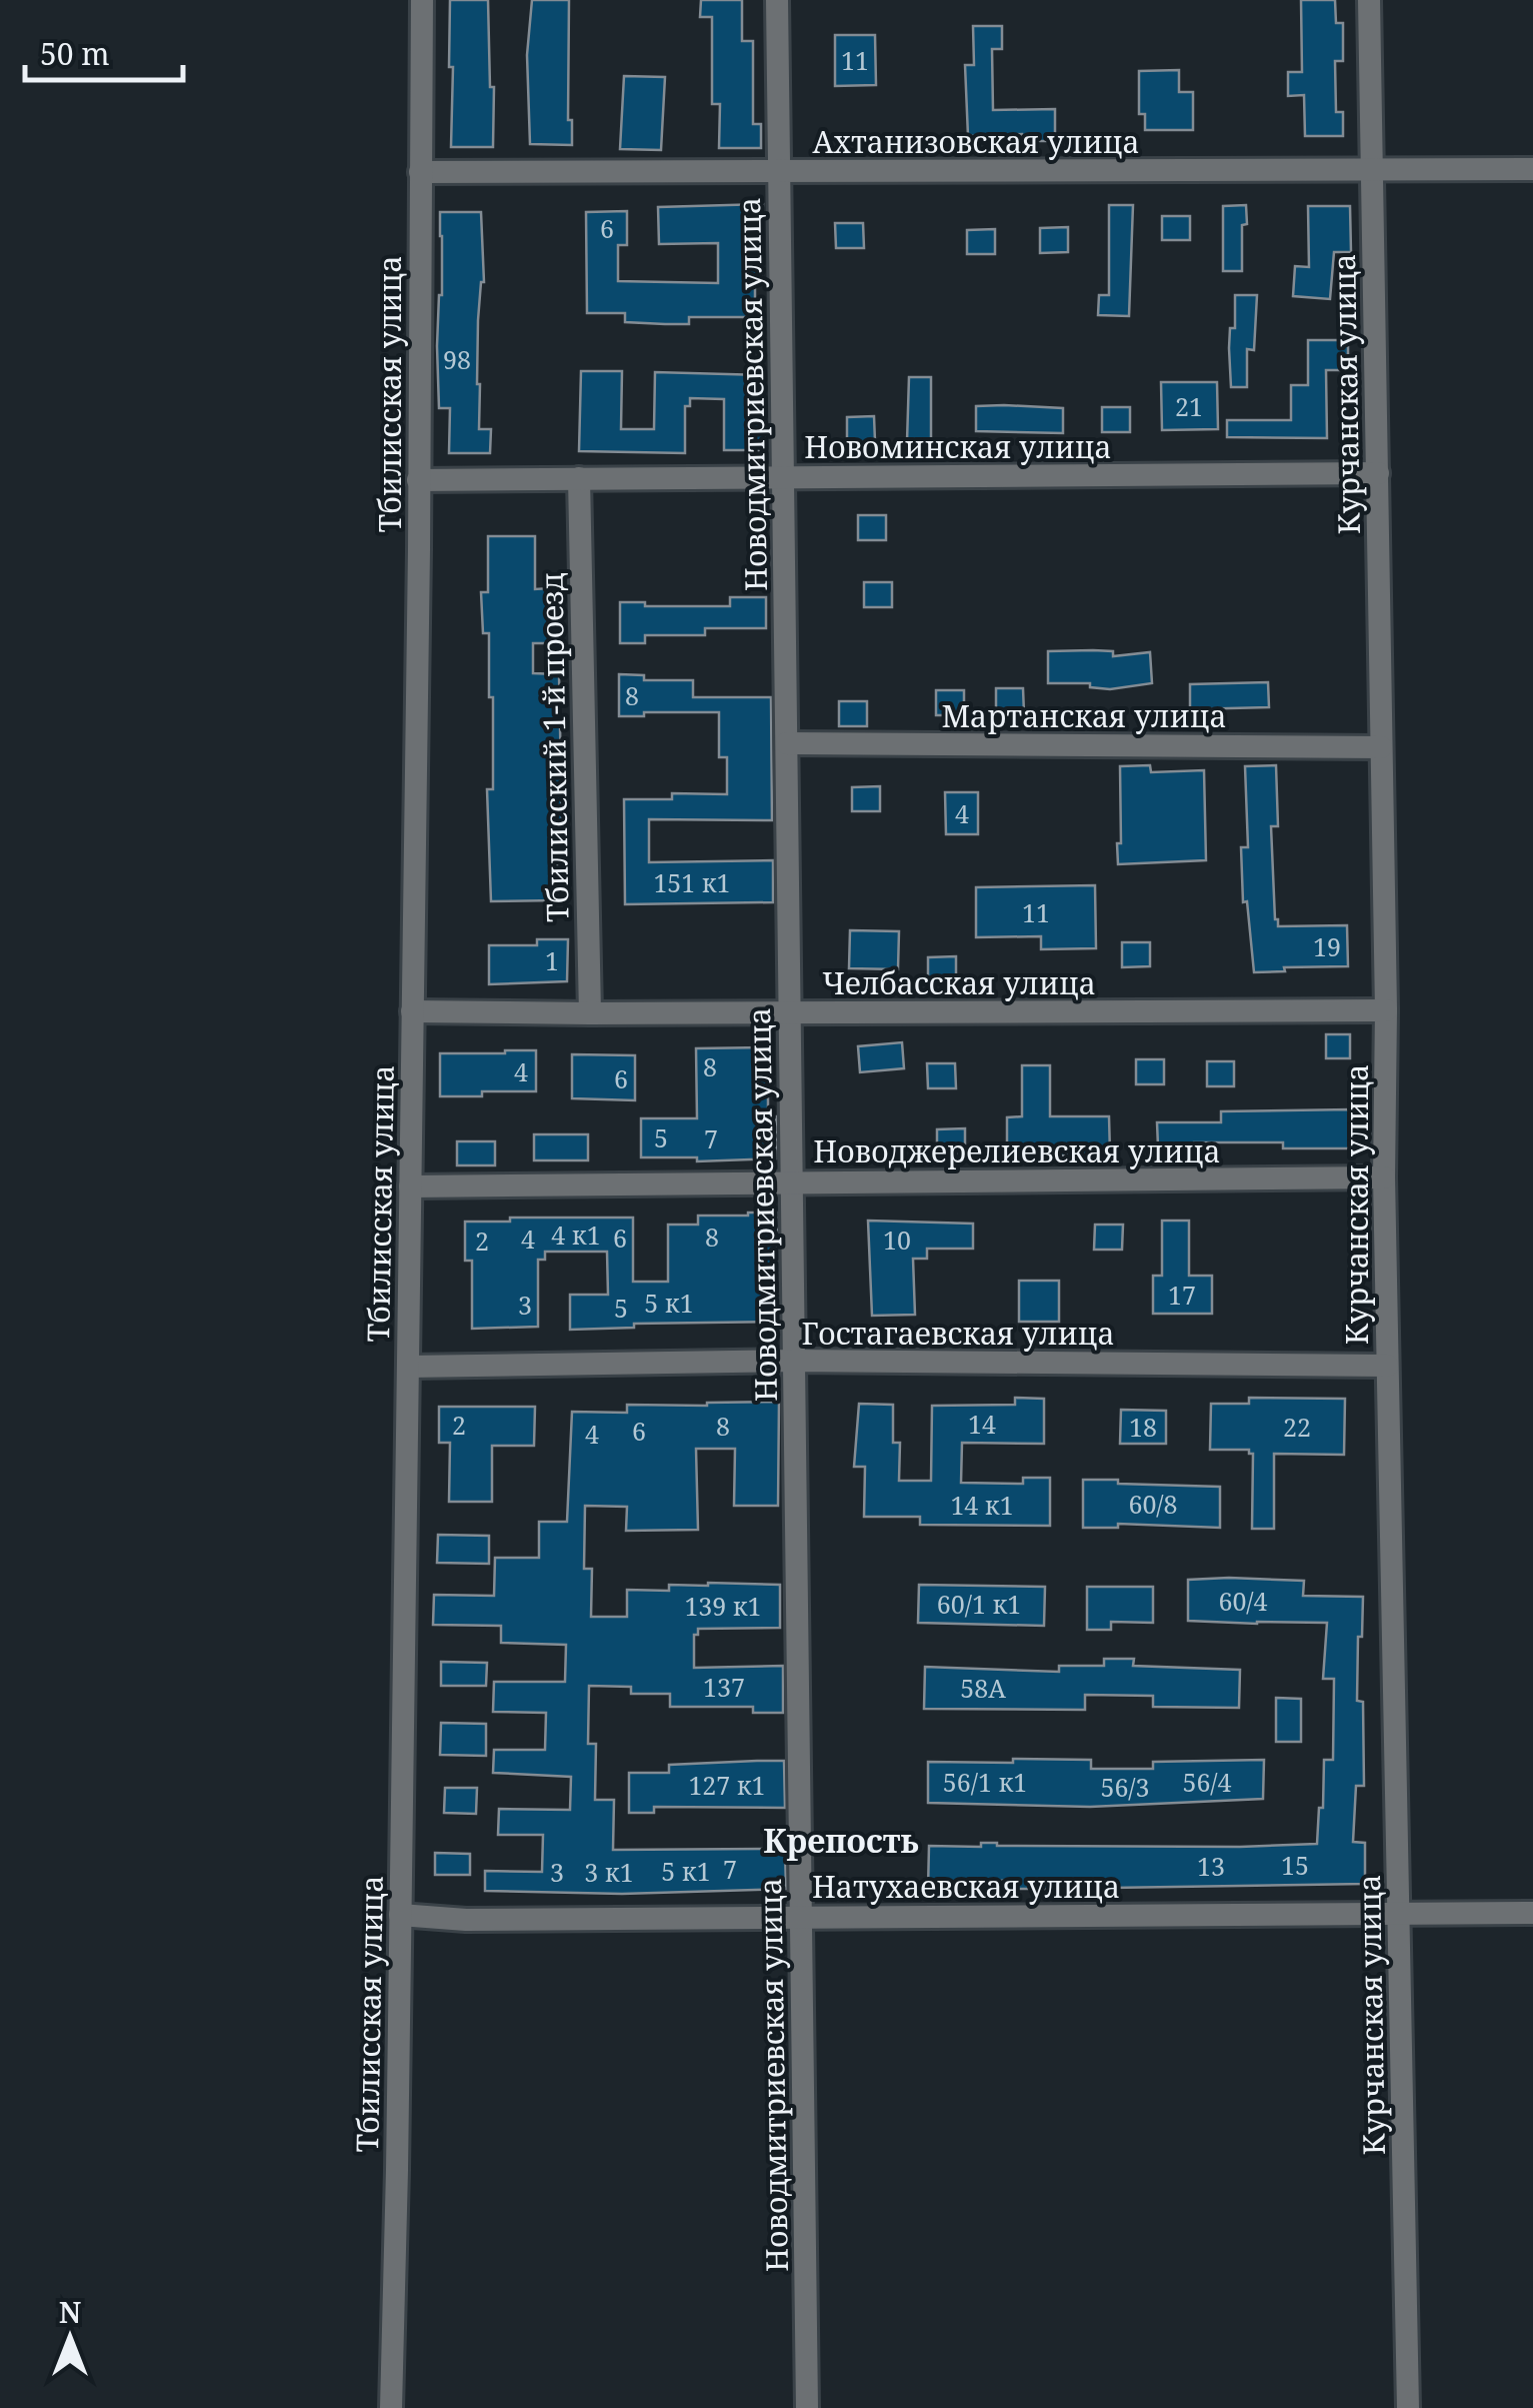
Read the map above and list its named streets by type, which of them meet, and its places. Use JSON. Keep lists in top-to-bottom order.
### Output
{
  "streets": {
    "street": [
      "Ахтанизовская улица",
      "Тбилисская улица",
      "Новодмитриевская улица",
      "Курчанская улица",
      "Новоминская улица",
      "Мартанская улица",
      "Тбилисский 1-й проезд",
      "Челбасская улица",
      "Новоджерелиевская улица",
      "Гостагаевская улица",
      "Натухаевская улица"
    ]
  },
  "crossings": [
    ["Ахтанизовская улица", "Тбилисская улица"],
    ["Ахтанизовская улица", "Новодмитриевская улица"],
    ["Ахтанизовская улица", "Курчанская улица"],
    ["Тбилисская улица", "Новоминская улица"],
    ["Тбилисская улица", "Челбасская улица"],
    ["Тбилисская улица", "Новоджерелиевская улица"],
    ["Тбилисская улица", "Гостагаевская улица"],
    ["Тбилисская улица", "Натухаевская улица"],
    ["Новодмитриевская улица", "Новоминская улица"],
    ["Новодмитриевская улица", "Мартанская улица"],
    ["Новодмитриевская улица", "Челбасская улица"],
    ["Новодмитриевская улица", "Новоджерелиевская улица"],
    ["Новодмитриевская улица", "Гостагаевская улица"],
    ["Новодмитриевская улица", "Натухаевская улица"],
    ["Курчанская улица", "Новоминская улица"],
    ["Курчанская улица", "Мартанская улица"],
    ["Курчанская улица", "Челбасская улица"],
    ["Курчанская улица", "Новоджерелиевская улица"],
    ["Курчанская улица", "Гостагаевская улица"],
    ["Курчанская улица", "Натухаевская улица"],
    ["Новоминская улица", "Тбилисский 1-й проезд"],
    ["Тбилисский 1-й проезд", "Челбасская улица"]
  ],
  "districts": ["Крепость"],
  "house_numbers": [
    "11",
    "6",
    "98",
    "21",
    "8",
    "4",
    "151 к1",
    "11",
    "19",
    "1",
    "8",
    "4",
    "6",
    "5",
    "7",
    "4 к1",
    "8",
    "6",
    "4",
    "10",
    "2",
    "17",
    "5 к1",
    "3",
    "5",
    "14",
    "2",
    "8",
    "18",
    "22",
    "6",
    "4",
    "60/8",
    "14 к1",
    "60/4",
    "60/1 к1",
    "139 к1",
    "137",
    "58А",
    "56/1 к1",
    "56/4",
    "127 к1",
    "56/3",
    "15",
    "13",
    "7",
    "5 к1",
    "3",
    "3 к1"
  ],
  "scale_bar": "50 m",
  "north": "top"
}
